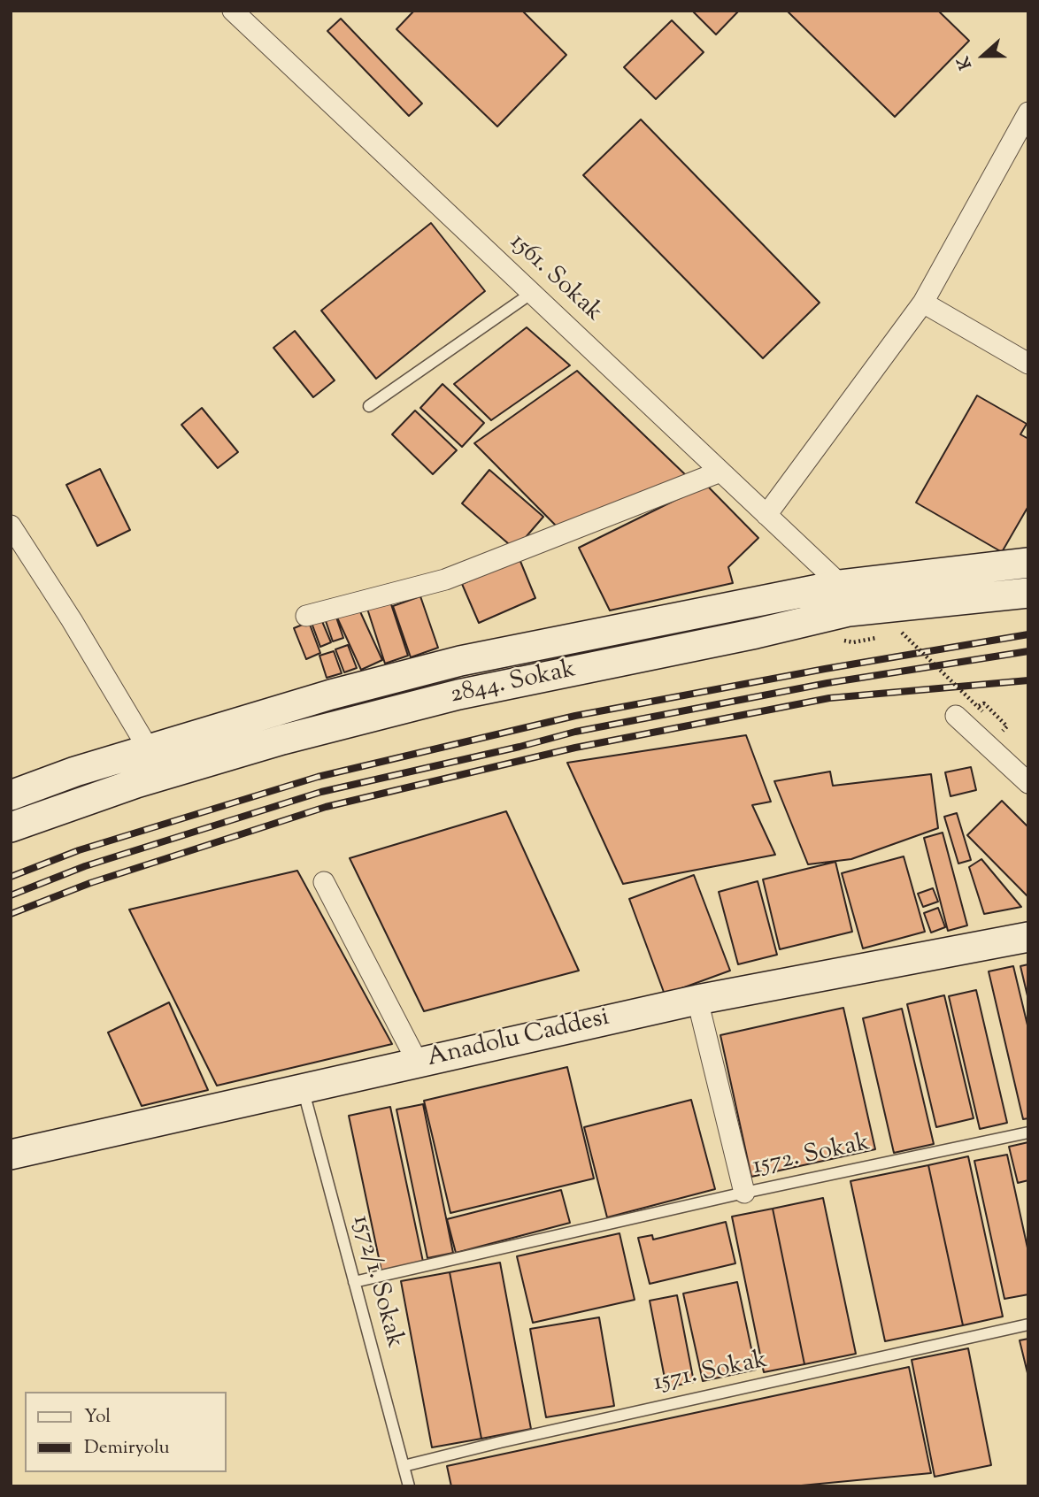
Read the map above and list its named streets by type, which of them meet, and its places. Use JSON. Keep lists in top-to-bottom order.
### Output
{
  "streets": {
    "main road": ["2844. Sokak", "Anadolu Caddesi"],
    "street": ["1561. Sokak"],
    "lane": ["1572. Sokak", "1572/1. Sokak", "1571. Sokak"]
  },
  "crossings": [
    ["1561. Sokak", "2844. Sokak"],
    ["Anadolu Caddesi", "1572/1. Sokak"],
    ["1572. Sokak", "1572/1. Sokak"],
    ["1572/1. Sokak", "1571. Sokak"]
  ],
  "legend": ["Yol", "Demiryolu"],
  "north": "left"
}
